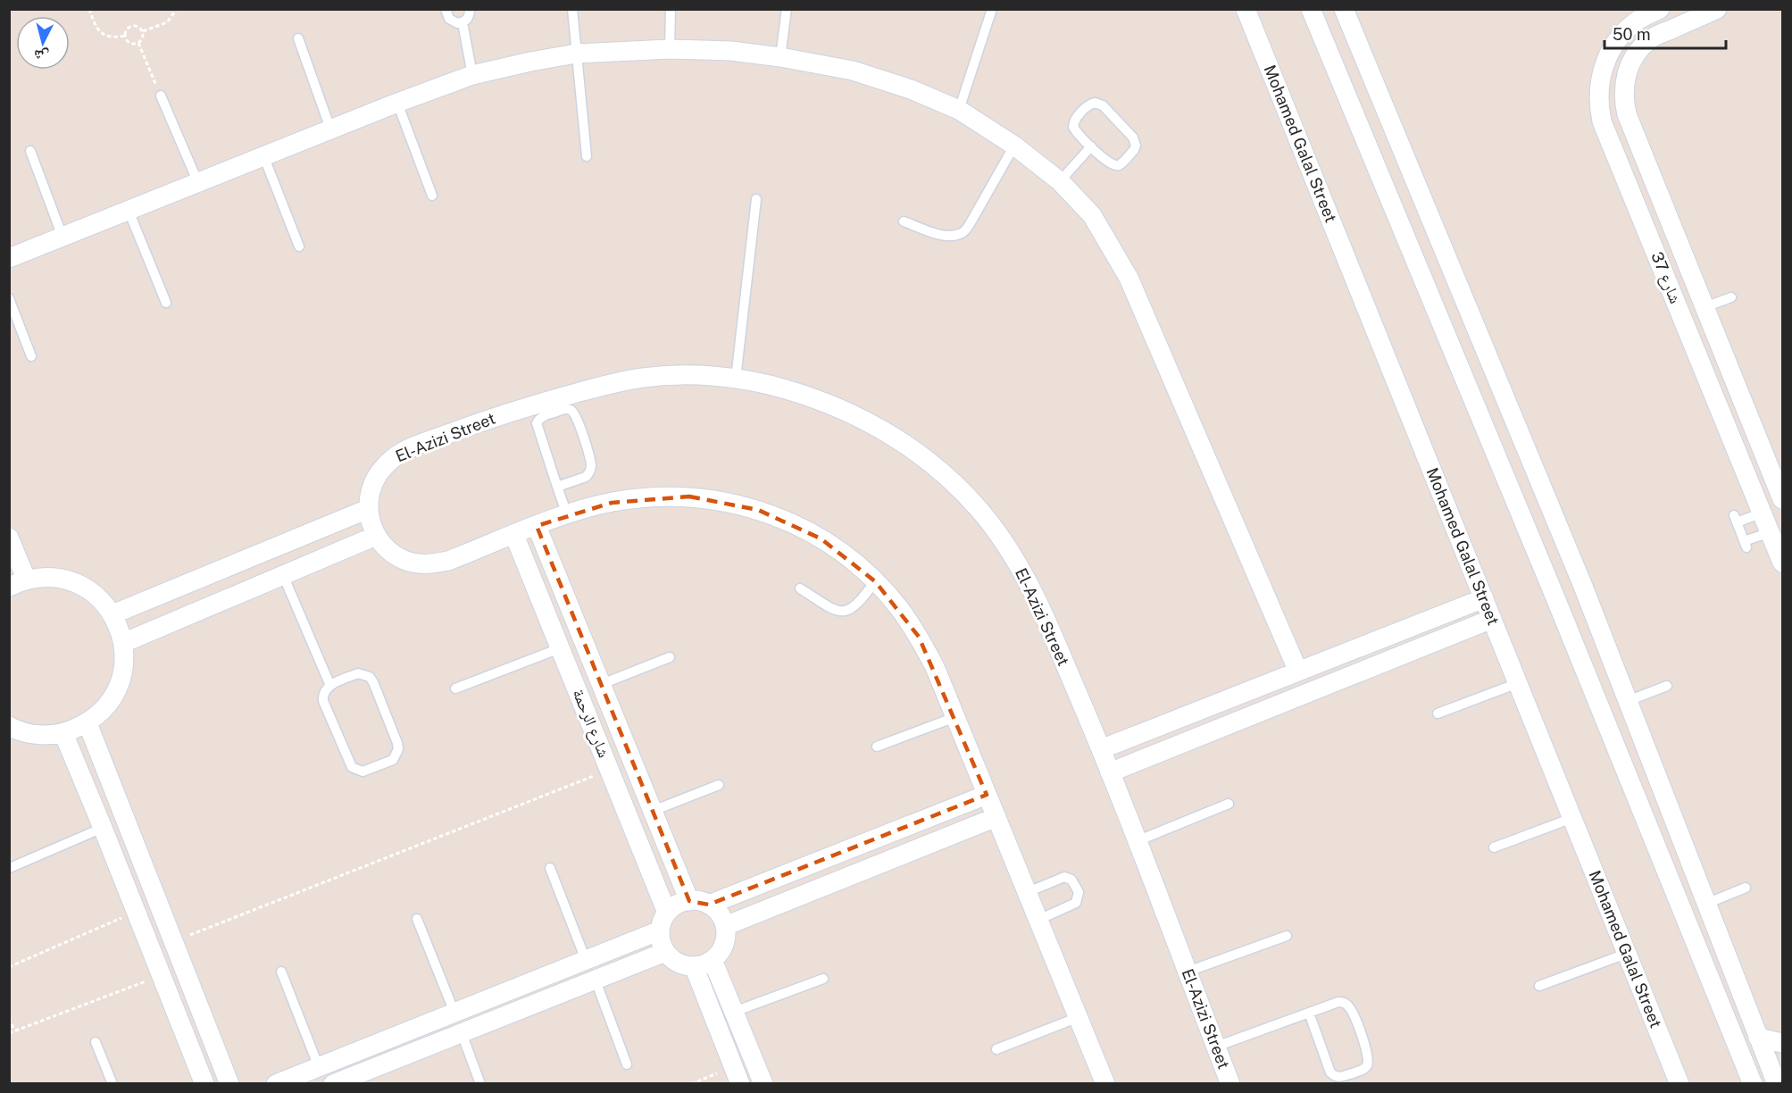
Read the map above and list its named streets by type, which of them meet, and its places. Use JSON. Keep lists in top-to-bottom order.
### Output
{
  "streets": {
    "street": [
      "Mohamed Galal Street",
      "شارع 37",
      "El-Azizi Street",
      "شارع الرحمة"
    ]
  },
  "crossings": [
    ["El-Azizi Street", "شارع الرحمة"]
  ],
  "scale_bar": "50 m",
  "north": "bottom"
}
